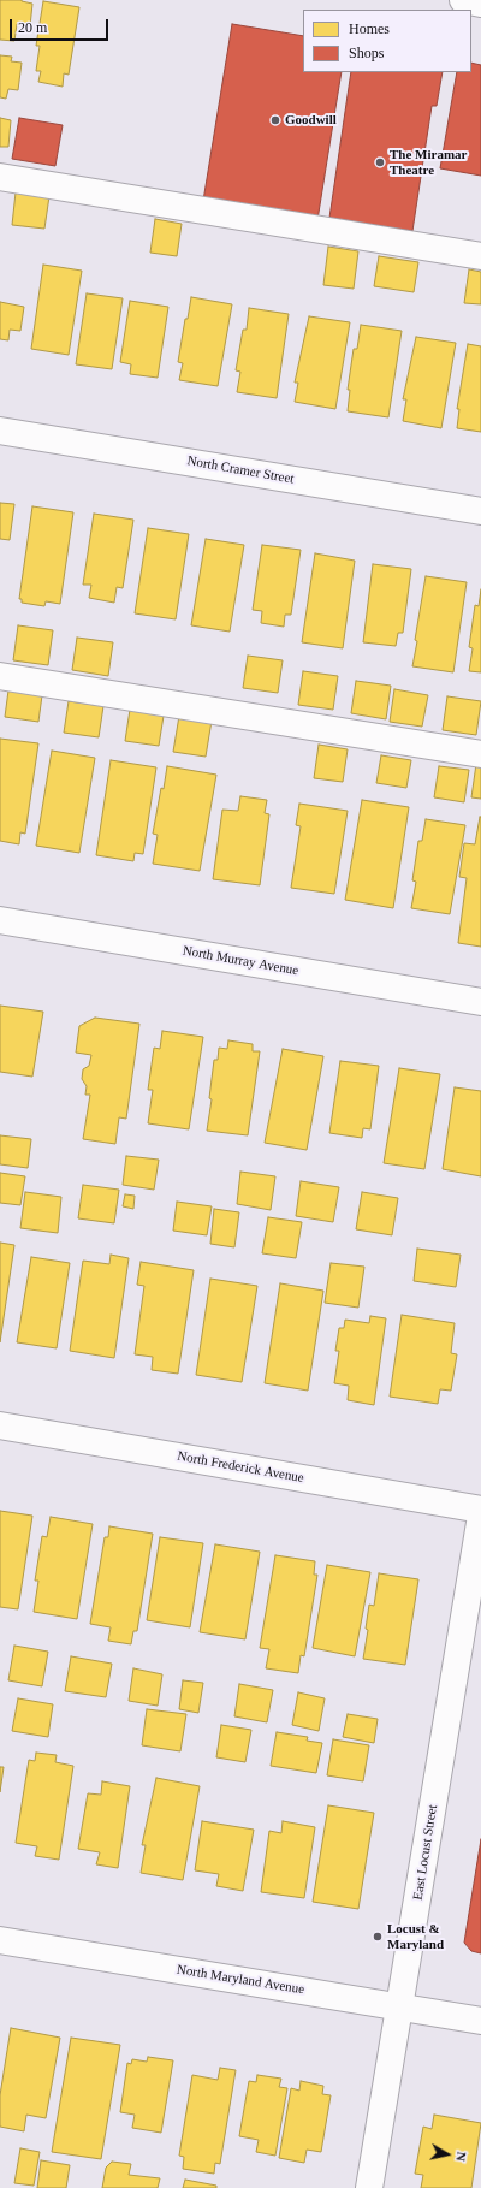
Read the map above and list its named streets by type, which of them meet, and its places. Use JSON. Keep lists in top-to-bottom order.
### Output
{
  "streets": {
    "street": [
      "North Cramer Street",
      "North Murray Avenue",
      "North Frederick Avenue",
      "East Locust Street",
      "North Maryland Avenue"
    ]
  },
  "crossings": [
    ["East Locust Street", "North Maryland Avenue"]
  ],
  "places": ["Goodwill", "The Miramar Theatre", "Locust & Maryland"],
  "legend": ["Homes", "Shops"],
  "scale_bar": "20 m",
  "north": "right"
}
